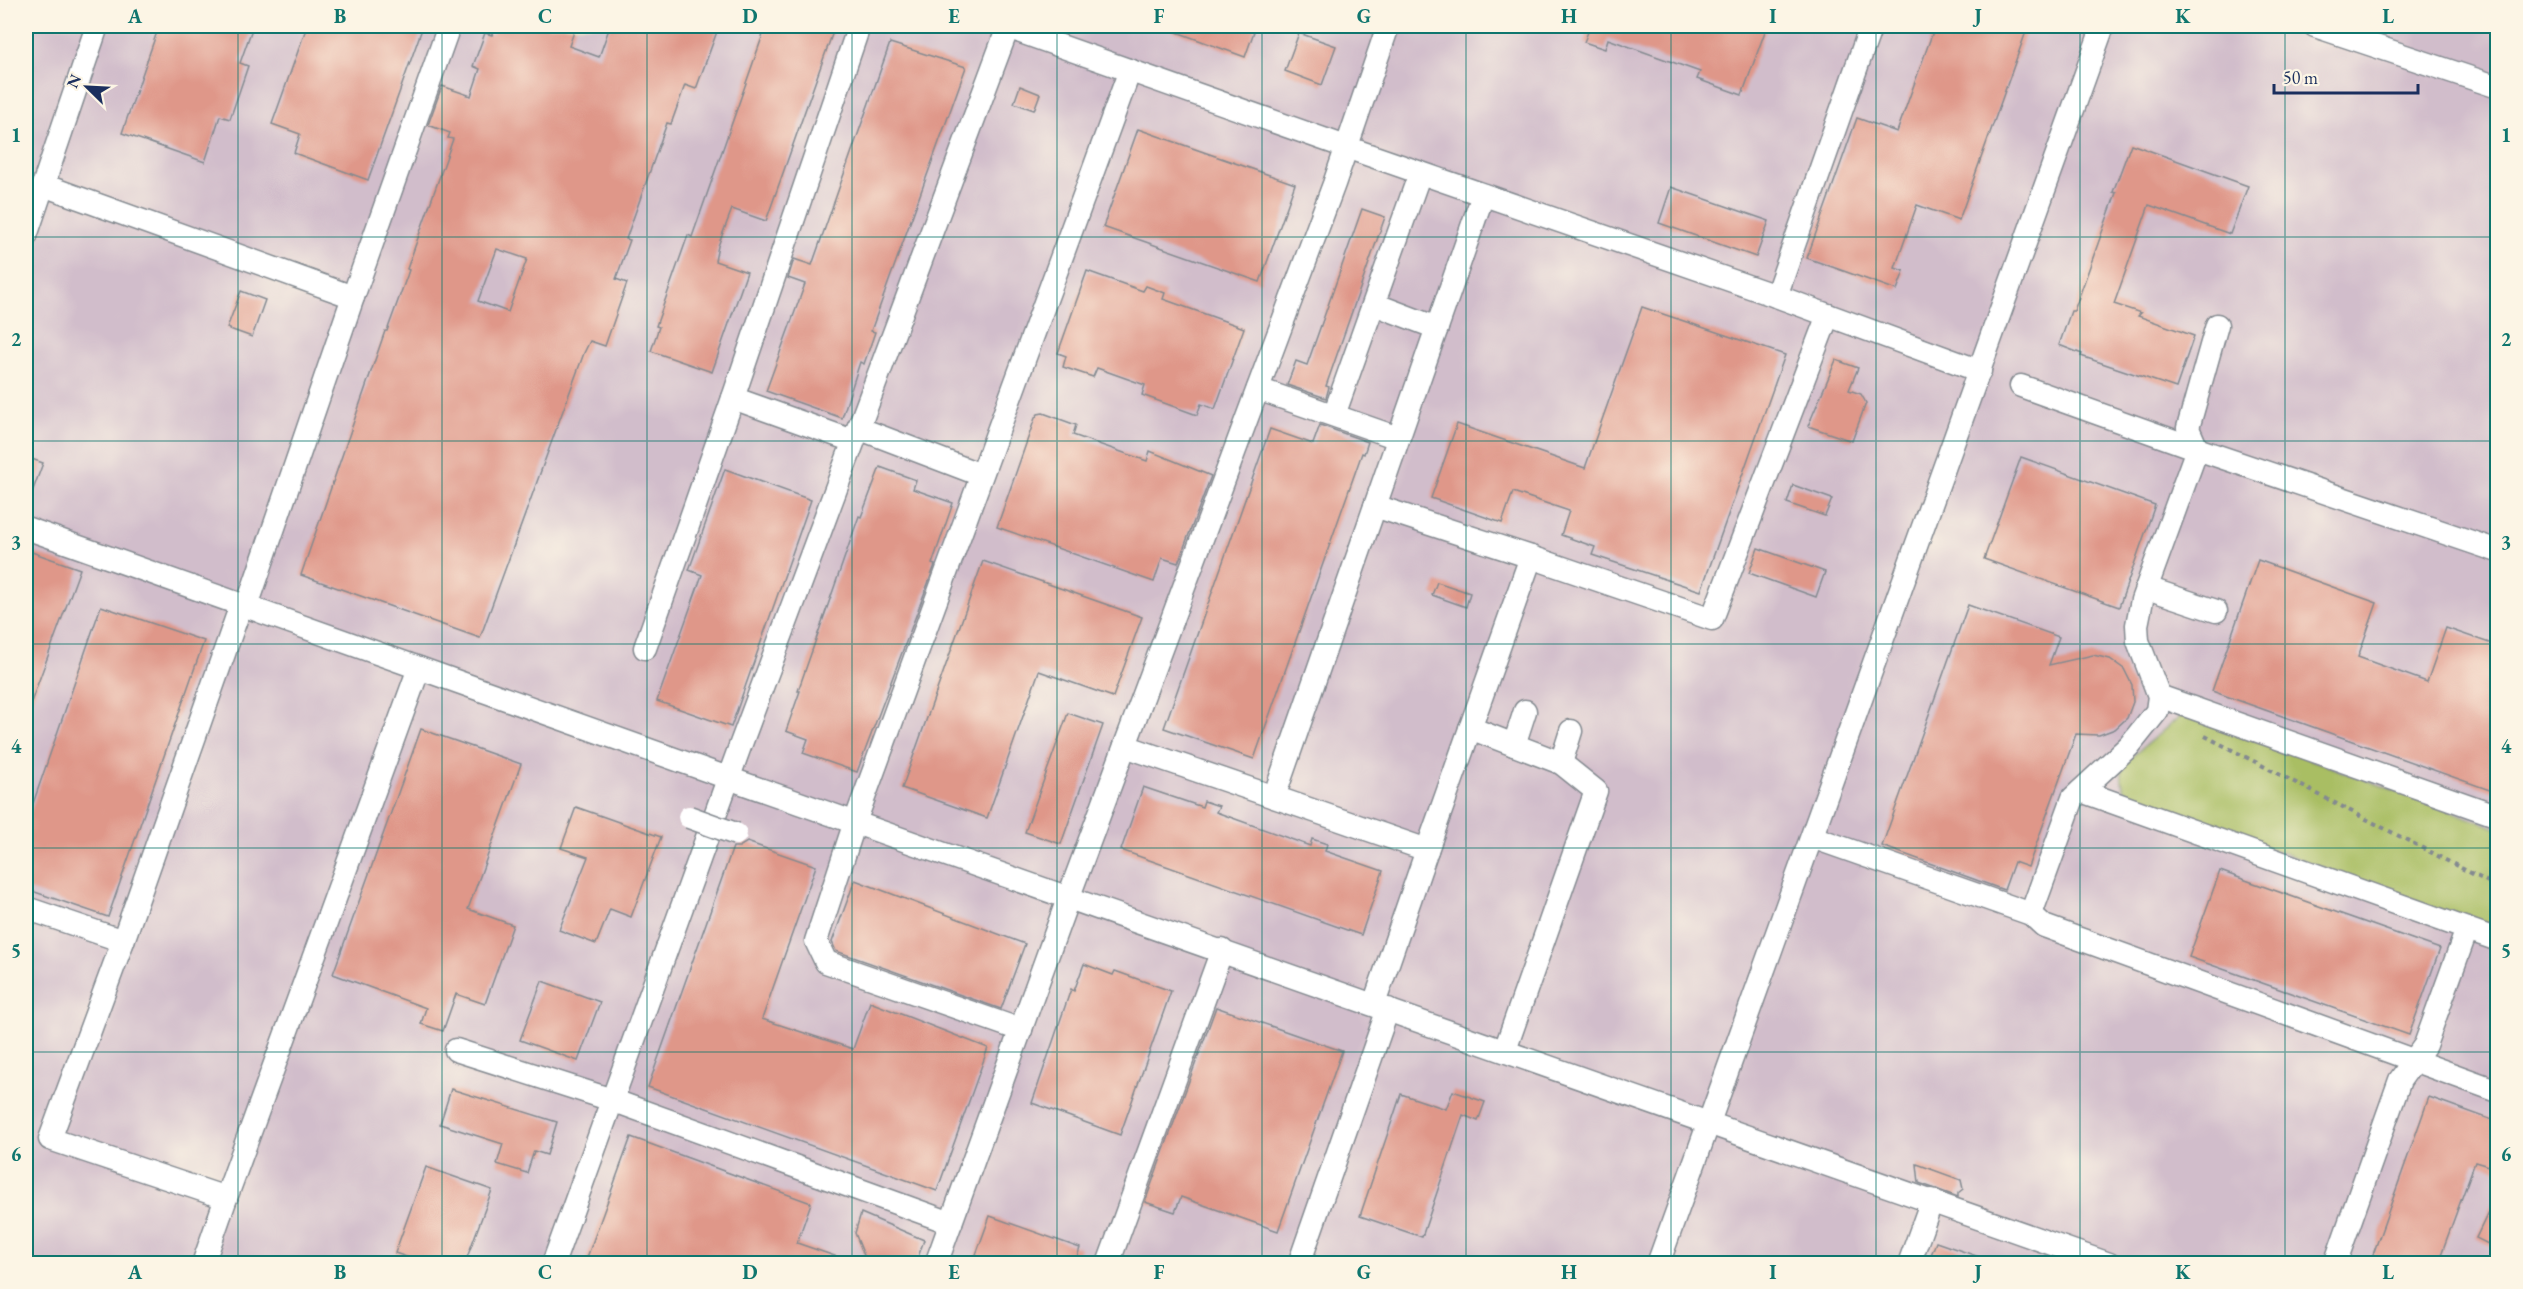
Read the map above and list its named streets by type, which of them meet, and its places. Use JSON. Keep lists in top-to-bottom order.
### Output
{
  "scale_bar": "50 m",
  "north": "top left",
  "grid": {
    "columns": [
      "A",
      "B",
      "C",
      "D",
      "E",
      "F",
      "G",
      "H",
      "I",
      "J",
      "K",
      "L"
    ],
    "rows": [
      "1",
      "2",
      "3",
      "4",
      "5",
      "6"
    ]
  }
}
